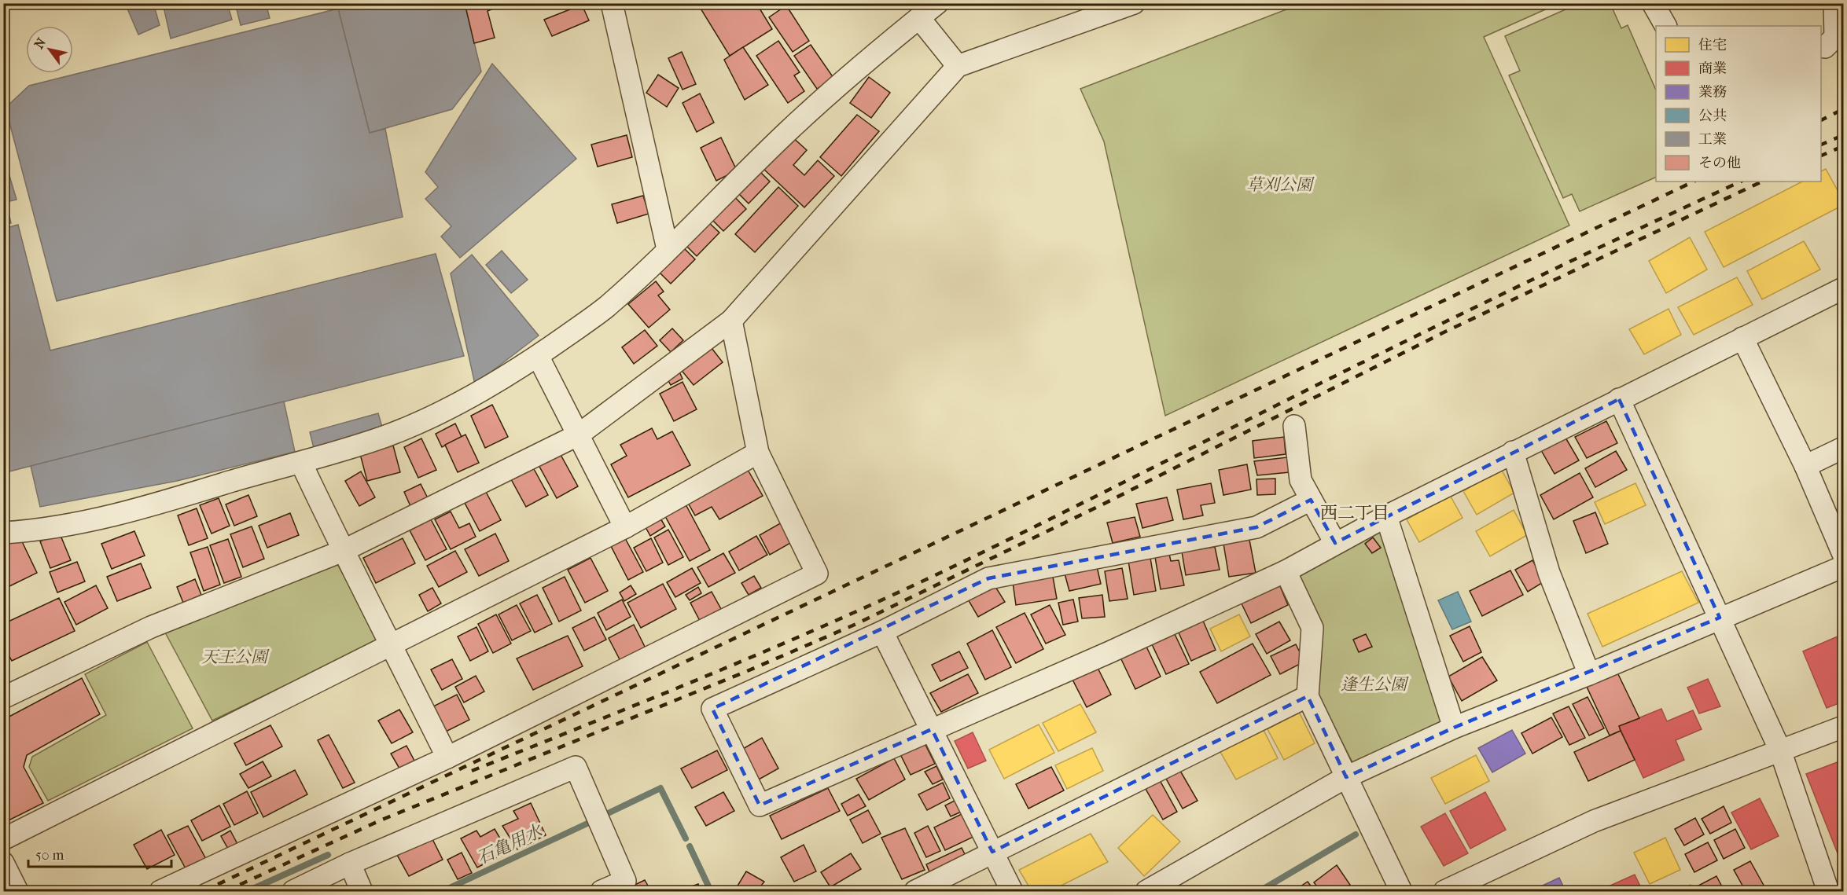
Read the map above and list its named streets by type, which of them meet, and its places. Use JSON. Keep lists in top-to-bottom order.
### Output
{
  "districts": ["西二丁目"],
  "water": ["石亀用水"],
  "parks": ["草刈公園", "天王公園", "逢生公園"],
  "legend": [
    "住宅",
    "商業",
    "業務",
    "公共",
    "工業",
    "その他"
  ],
  "scale_bar": "50 m",
  "north": "top left"
}
